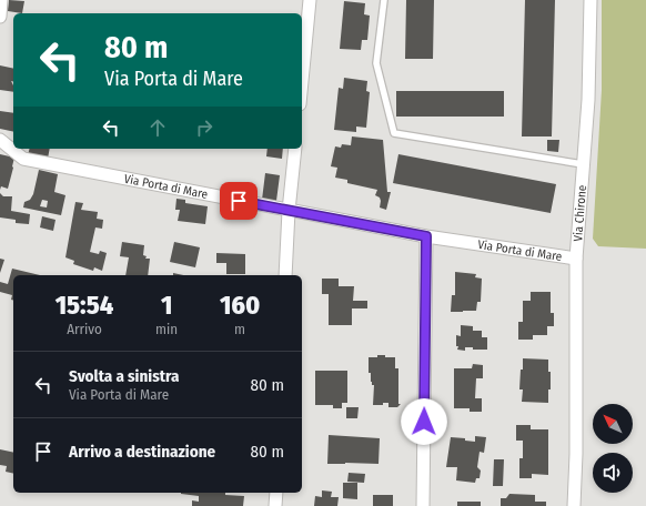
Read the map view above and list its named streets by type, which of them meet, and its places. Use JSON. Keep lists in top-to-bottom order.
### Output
{
  "streets": {
    "street": ["Via Porta di Mare", "Via Chirone"]
  },
  "crossings": [
    ["Via Porta di Mare", "Via Chirone"]
  ],
  "north": "top left",
  "page": {
    "turn": ["80 m", "Via Porta di Mare"],
    "eta": [
      "15:54",
      "Arrivo",
      "1",
      "min",
      "160",
      "m"
    ],
    "list": [
      {
        "name": "Svolta a sinistra",
        "note": "Via Porta di Mare",
        "value": "80 m"
      },
      {
        "name": "Arrivo a destinazione",
        "value": "80 m"
      }
    ]
  }
}
